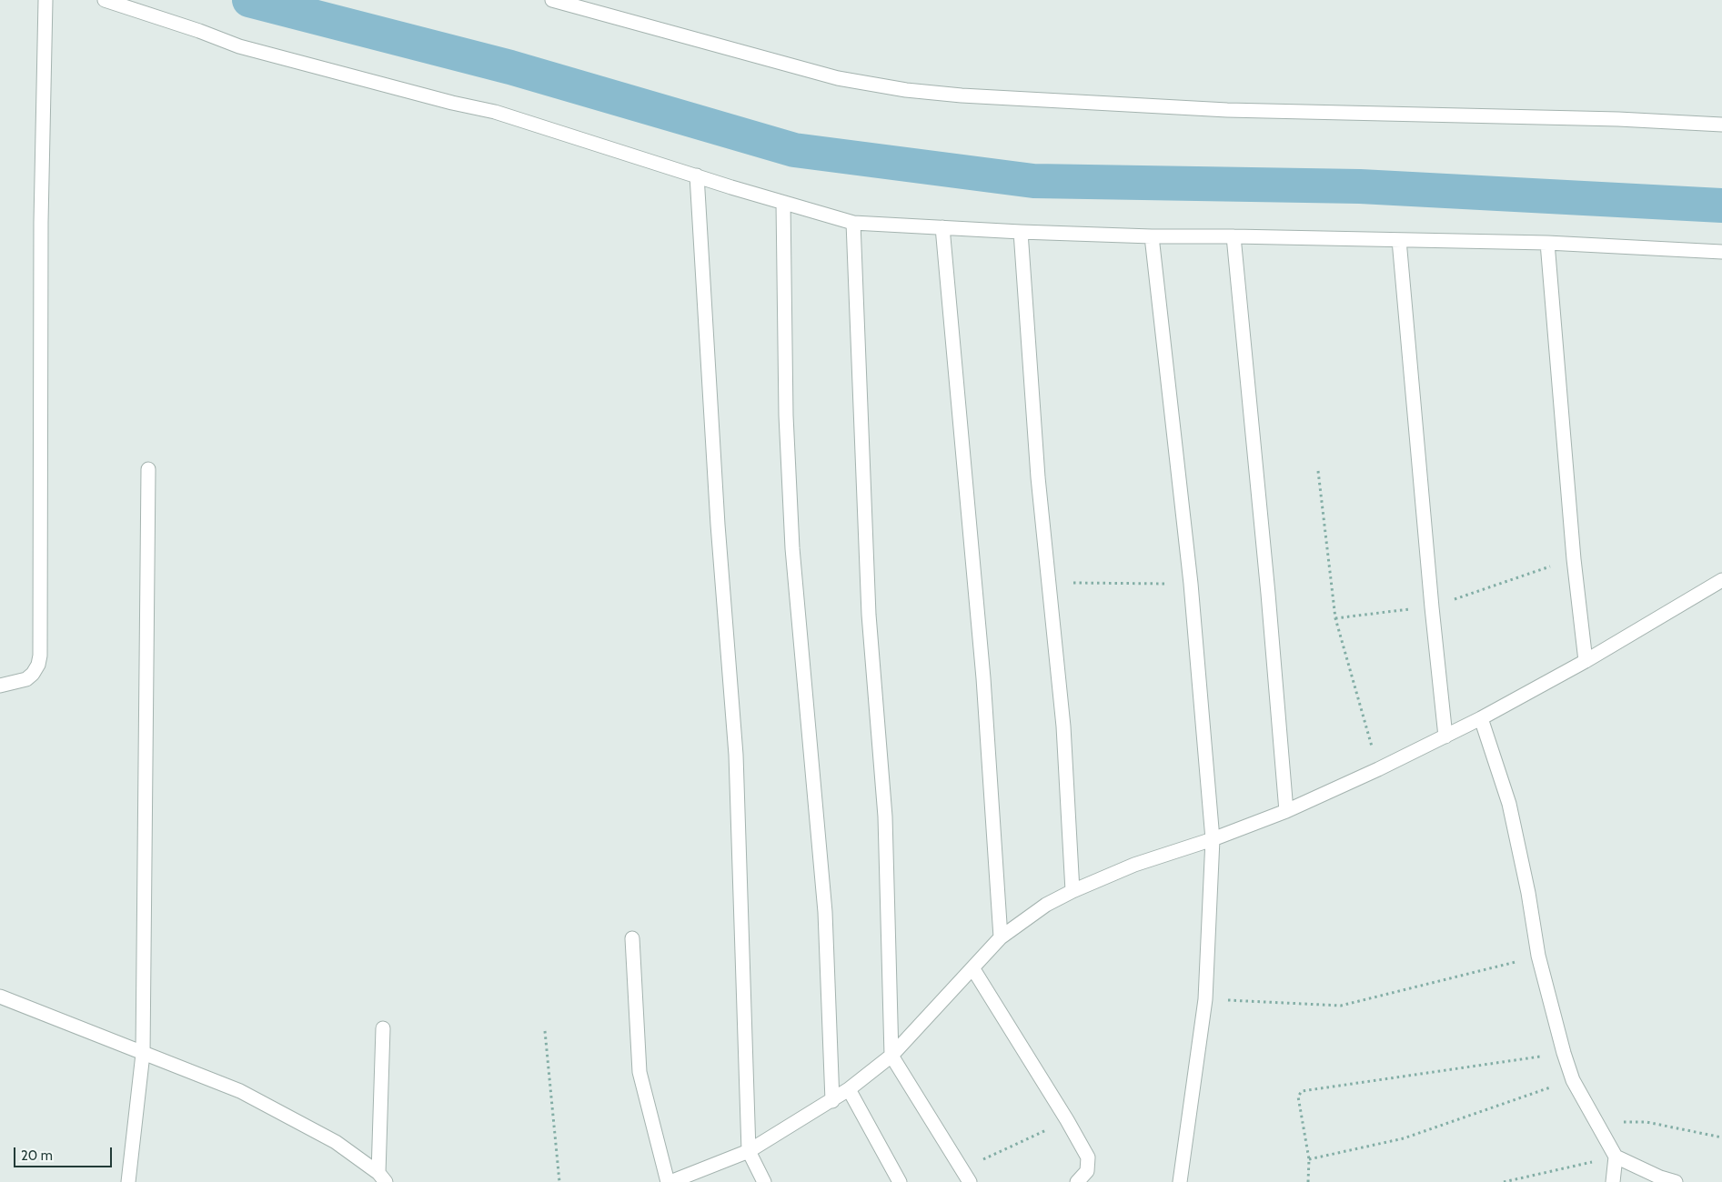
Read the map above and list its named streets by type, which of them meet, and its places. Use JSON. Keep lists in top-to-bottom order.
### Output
{
  "scale_bar": "20 m"
}
